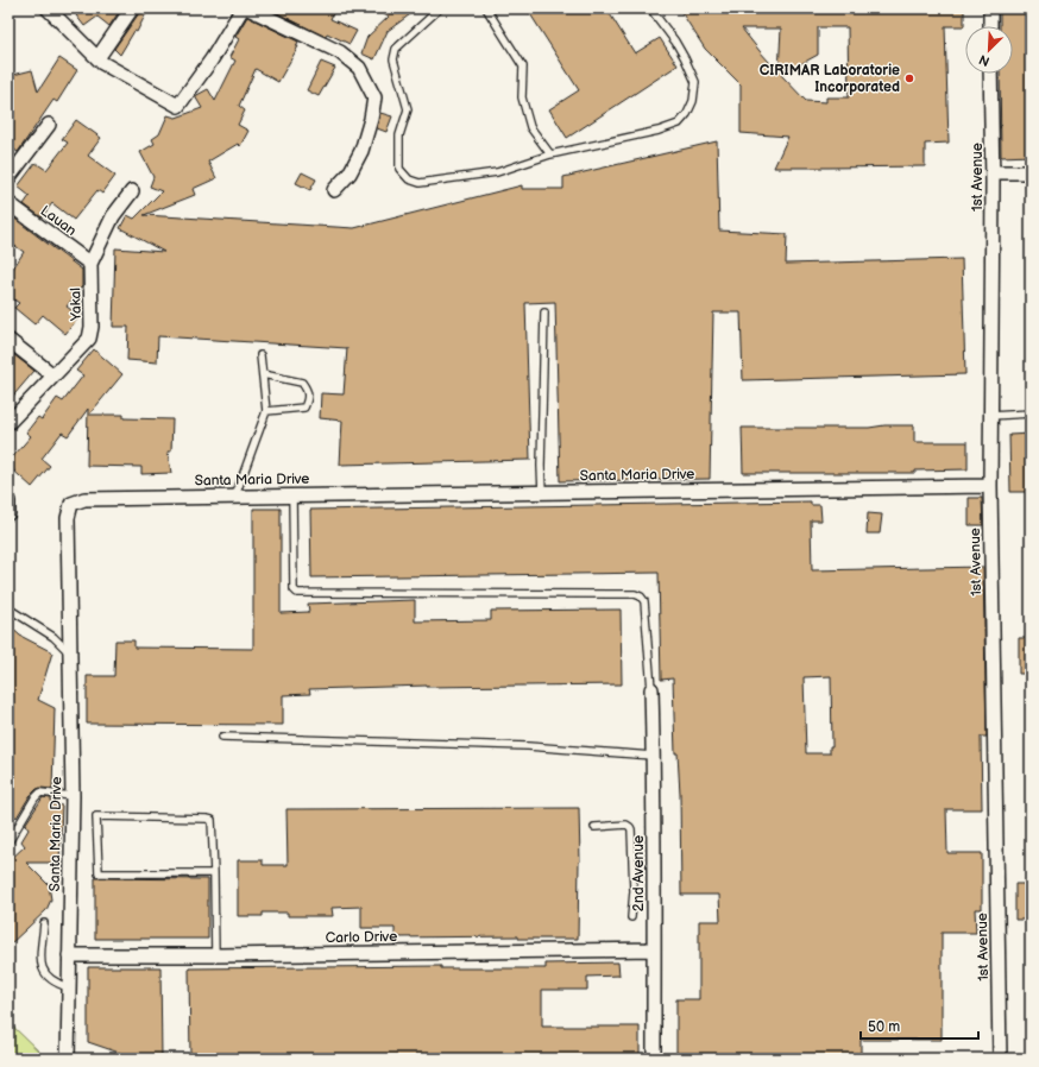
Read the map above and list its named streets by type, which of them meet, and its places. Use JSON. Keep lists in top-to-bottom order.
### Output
{
  "streets": {
    "street": [
      "1st Avenue",
      "Lauan",
      "Yakal",
      "Santa Maria Drive",
      "2nd Avenue",
      "Carlo Drive"
    ]
  },
  "crossings": [
    ["1st Avenue", "Santa Maria Drive"],
    ["Lauan", "Yakal"],
    ["Santa Maria Drive", "Carlo Drive"],
    ["2nd Avenue", "Carlo Drive"]
  ],
  "places": ["CIRIMAR Laboratorie Incorporated"],
  "scale_bar": "50 m",
  "north": "bottom left"
}
